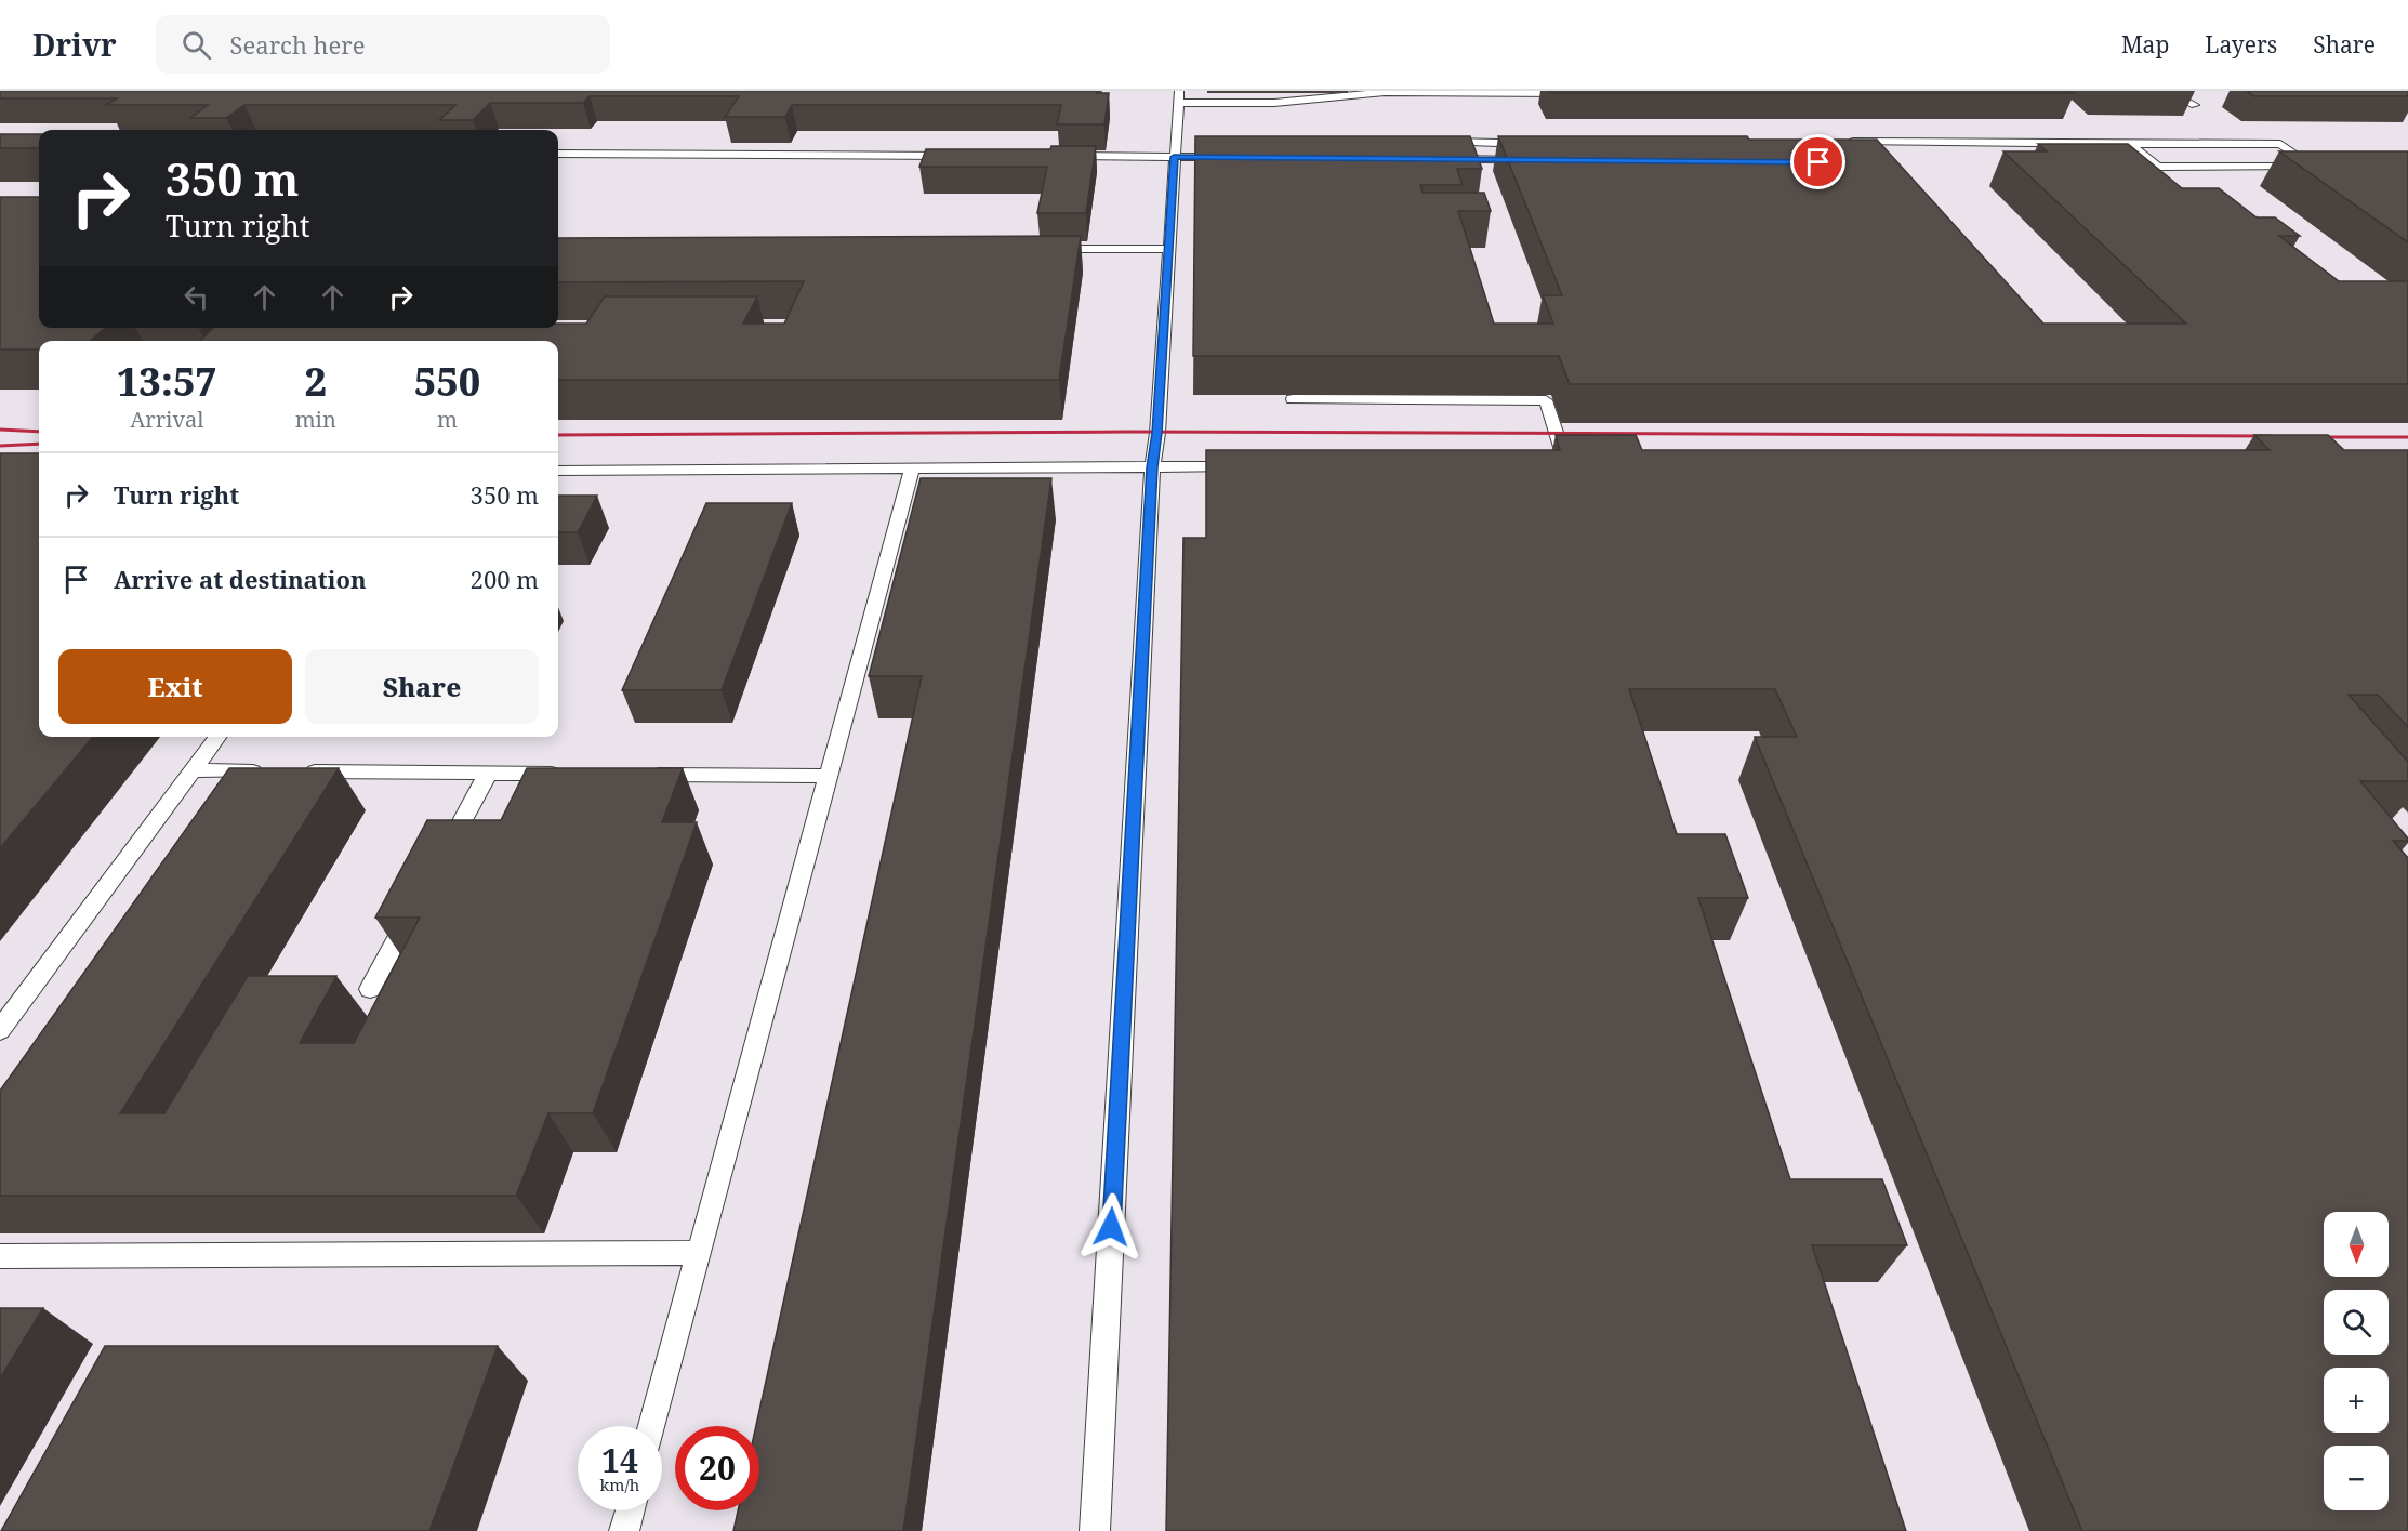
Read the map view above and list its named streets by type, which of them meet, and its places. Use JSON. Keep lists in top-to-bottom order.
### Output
{
  "north": "bottom",
  "page": {
    "header": "Drivr",
    "search": "Search here",
    "nav": ["Map", "Layers", "Share"],
    "turn": ["350 m", "Turn right"],
    "eta": [
      "13:57",
      "Arrival",
      "2",
      "min",
      "550",
      "m"
    ],
    "list": [
      {
        "name": "Turn right",
        "value": "350 m"
      },
      {
        "name": "Arrive at destination",
        "value": "200 m"
      }
    ],
    "buttons": ["Exit", "Share"],
    "map_buttons": ["+", "−"],
    "speed": "14 km/h",
    "limit": "20"
  }
}
